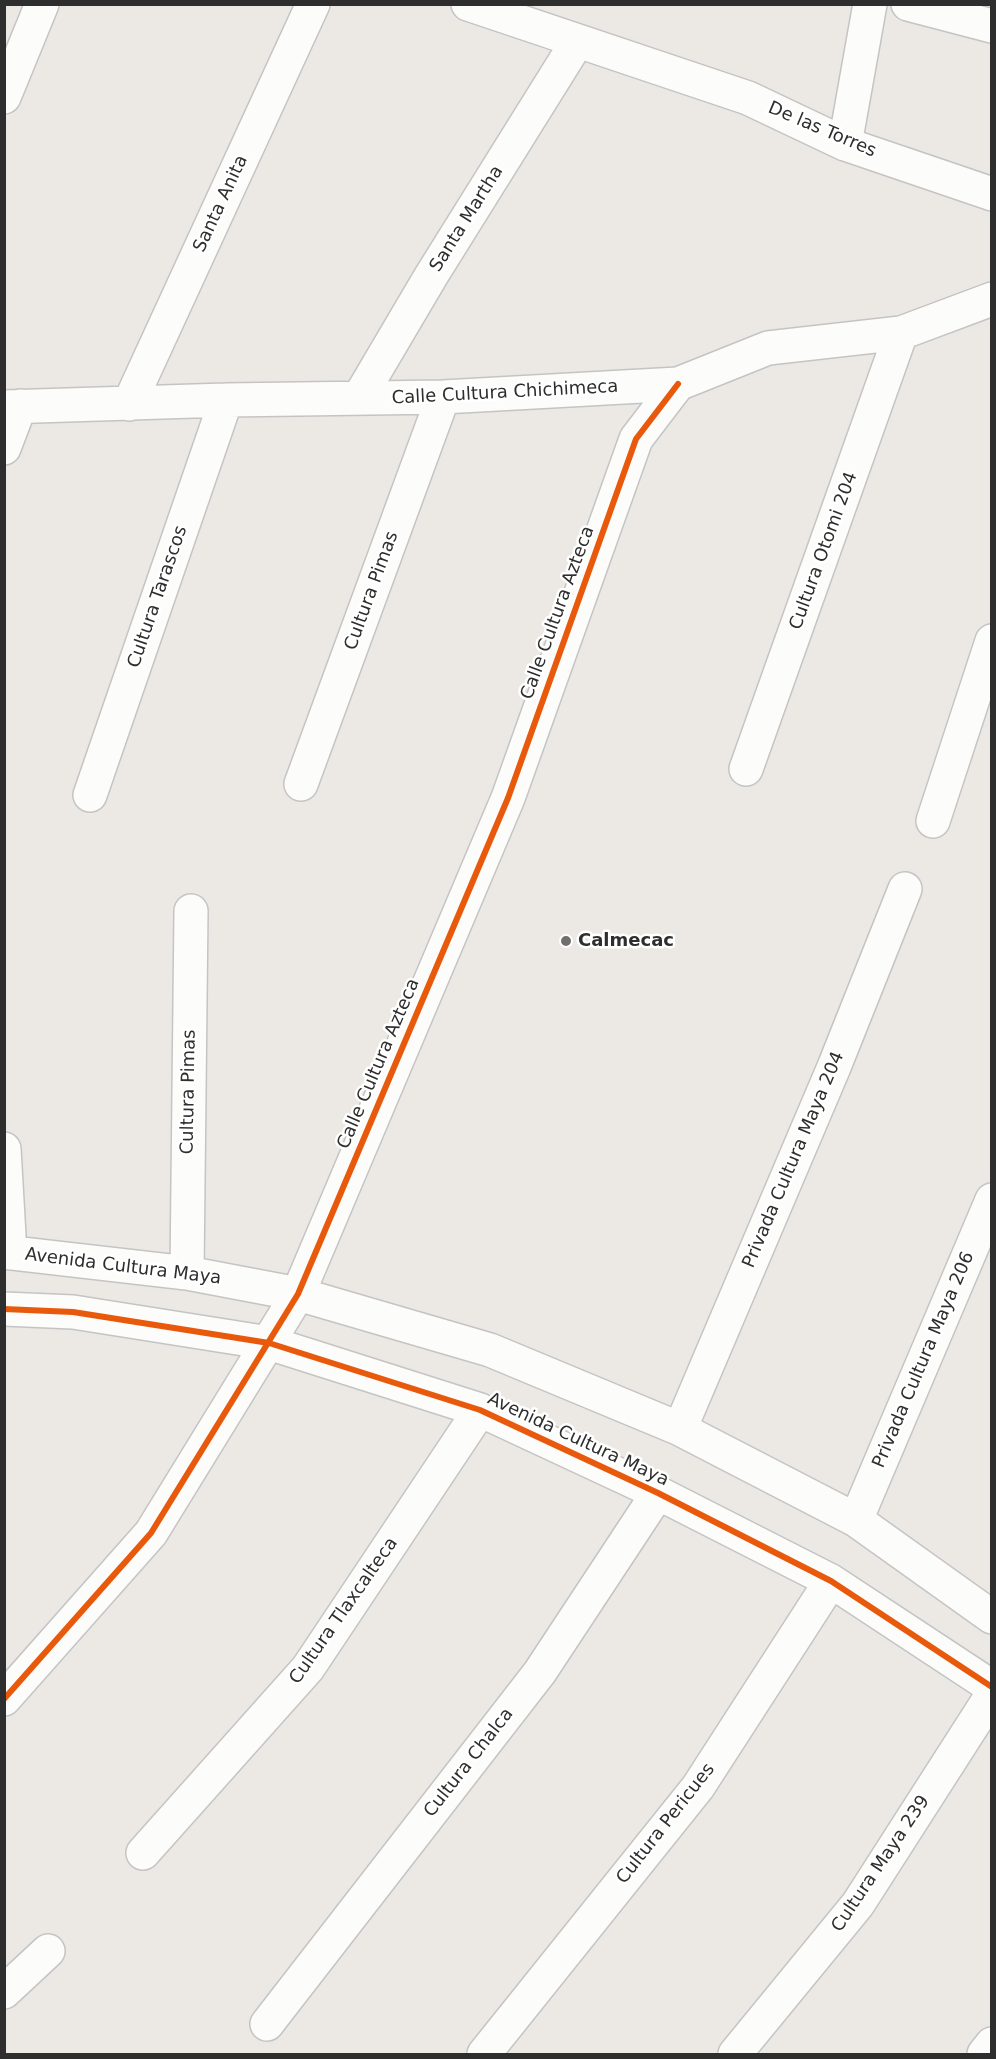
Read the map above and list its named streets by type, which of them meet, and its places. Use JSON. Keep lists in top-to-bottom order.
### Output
{
  "streets": {
    "street": [
      "De las Torres",
      "Santa Anita",
      "Santa Martha",
      "Calle Cultura Chichimeca",
      "Cultura Otomi 204",
      "Cultura Pimas",
      "Cultura Tarascos",
      "Calle Cultura Azteca",
      "Privada Cultura Maya 204",
      "Avenida Cultura Maya",
      "Privada Cultura Maya 206",
      "Cultura Tlaxcalteca",
      "Cultura Chalca",
      "Cultura Pericues",
      "Cultura Maya 239"
    ]
  },
  "crossings": [
    ["De las Torres", "Santa Martha"],
    ["Santa Anita", "Calle Cultura Chichimeca"],
    ["Santa Martha", "Calle Cultura Chichimeca"],
    ["Calle Cultura Chichimeca", "Cultura Otomi 204"],
    ["Calle Cultura Chichimeca", "Cultura Pimas"],
    ["Calle Cultura Chichimeca", "Cultura Tarascos"],
    ["Calle Cultura Chichimeca", "Calle Cultura Azteca"],
    ["Cultura Pimas", "Avenida Cultura Maya"],
    ["Calle Cultura Azteca", "Avenida Cultura Maya"],
    ["Privada Cultura Maya 204", "Avenida Cultura Maya"],
    ["Avenida Cultura Maya", "Privada Cultura Maya 206"],
    ["Avenida Cultura Maya", "Cultura Tlaxcalteca"],
    ["Avenida Cultura Maya", "Cultura Chalca"],
    ["Avenida Cultura Maya", "Cultura Pericues"]
  ],
  "places": ["Calmecac"]
}
